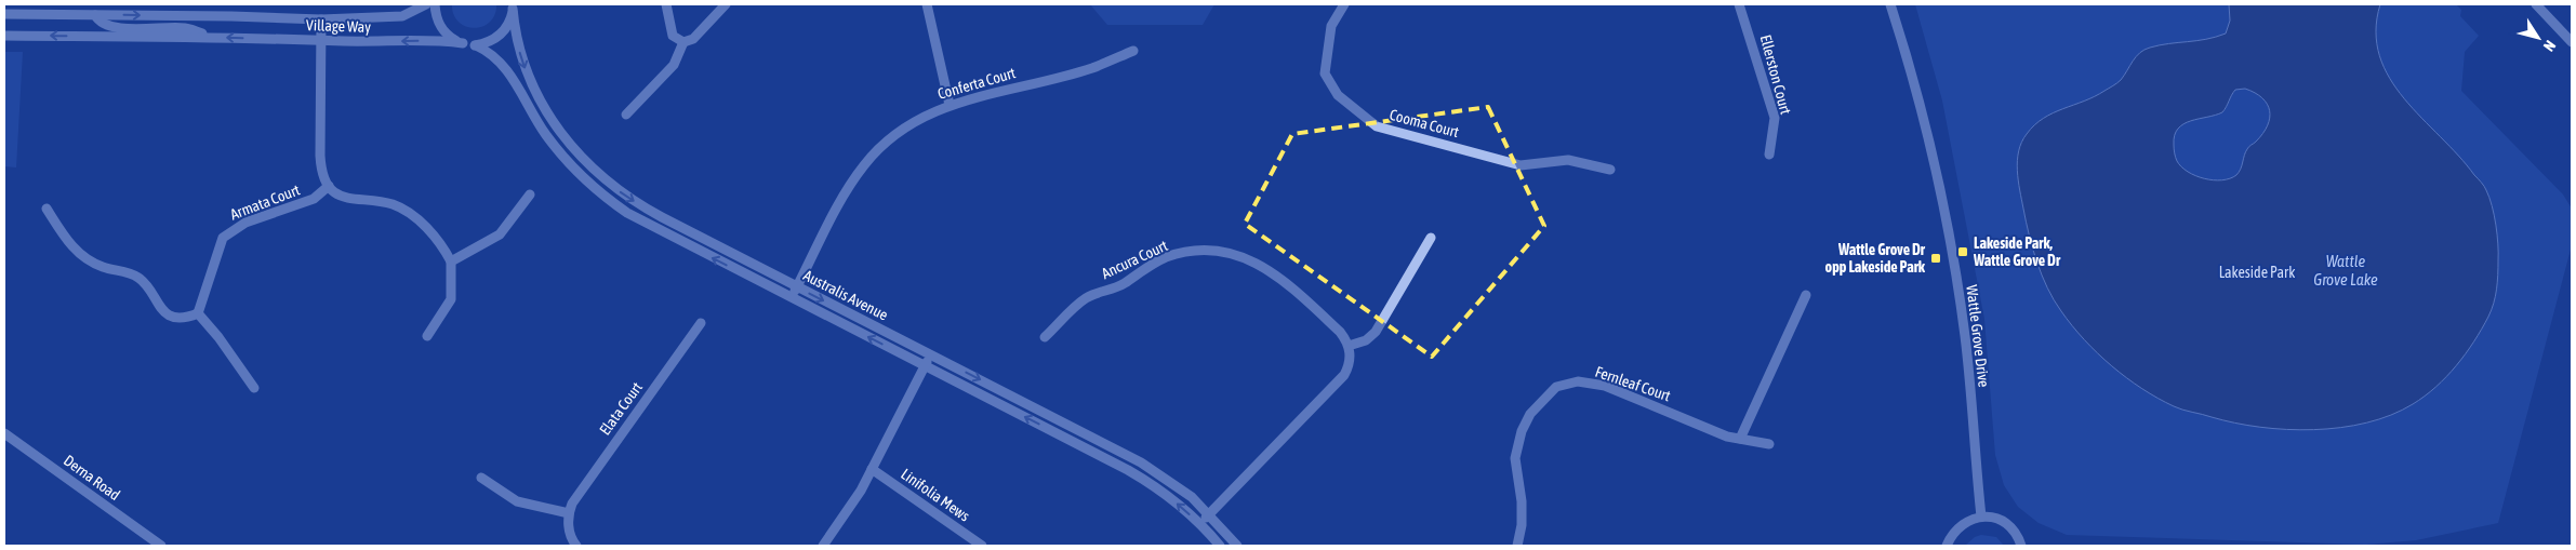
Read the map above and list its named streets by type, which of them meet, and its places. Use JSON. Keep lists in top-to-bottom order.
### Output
{
  "streets": {
    "street": [
      "Village Way",
      "Ellerston Court",
      "Conferta Court",
      "Cooma Court",
      "Armata Court",
      "Ancura Court",
      "Australis Avenue",
      "Wattle Grove Drive",
      "Fernleaf Court",
      "Elata Court",
      "Derna Road",
      "Linifolia Mews"
    ]
  },
  "crossings": [
    ["Village Way", "Australis Avenue"],
    ["Conferta Court", "Australis Avenue"]
  ],
  "water": ["Wattle Grove Lake"],
  "parks": ["Lakeside Park"],
  "places": {
    "transit": ["Lakeside Park, Wattle Grove Dr", "Wattle Grove Dr opp Lakeside Park"]
  },
  "north": "bottom right"
}
